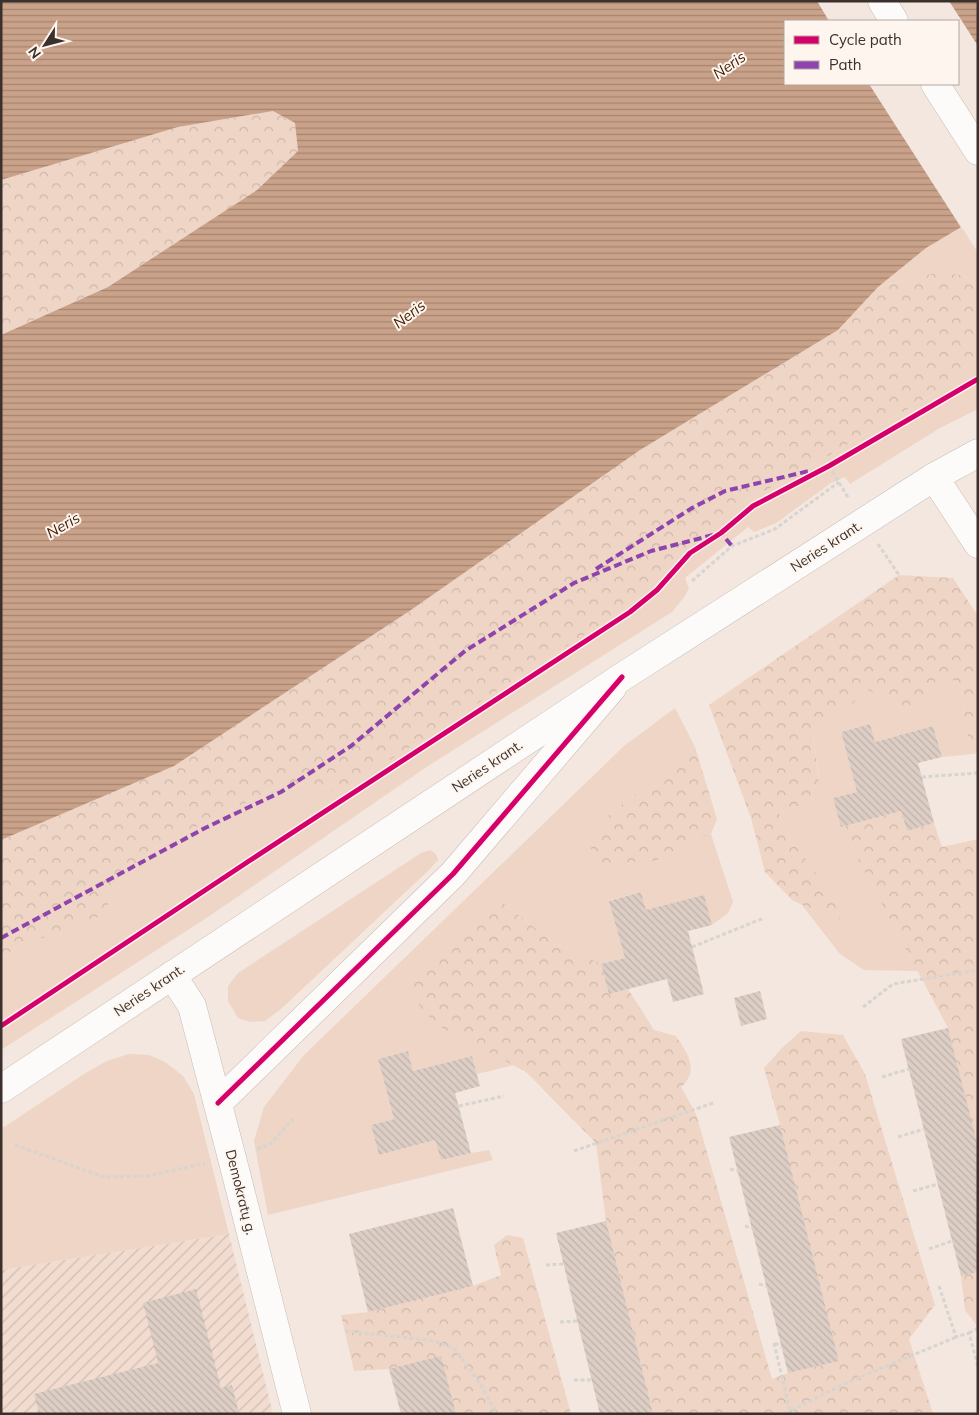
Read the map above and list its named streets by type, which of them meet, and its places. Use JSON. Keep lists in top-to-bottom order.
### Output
{
  "streets": {
    "main road": ["Neries krant.", "Demokratų g."]
  },
  "crossings": [
    ["Neries krant.", "Demokratų g."]
  ],
  "water": ["Neris"],
  "legend": ["Cycle path", "Path"],
  "north": "bottom left"
}
